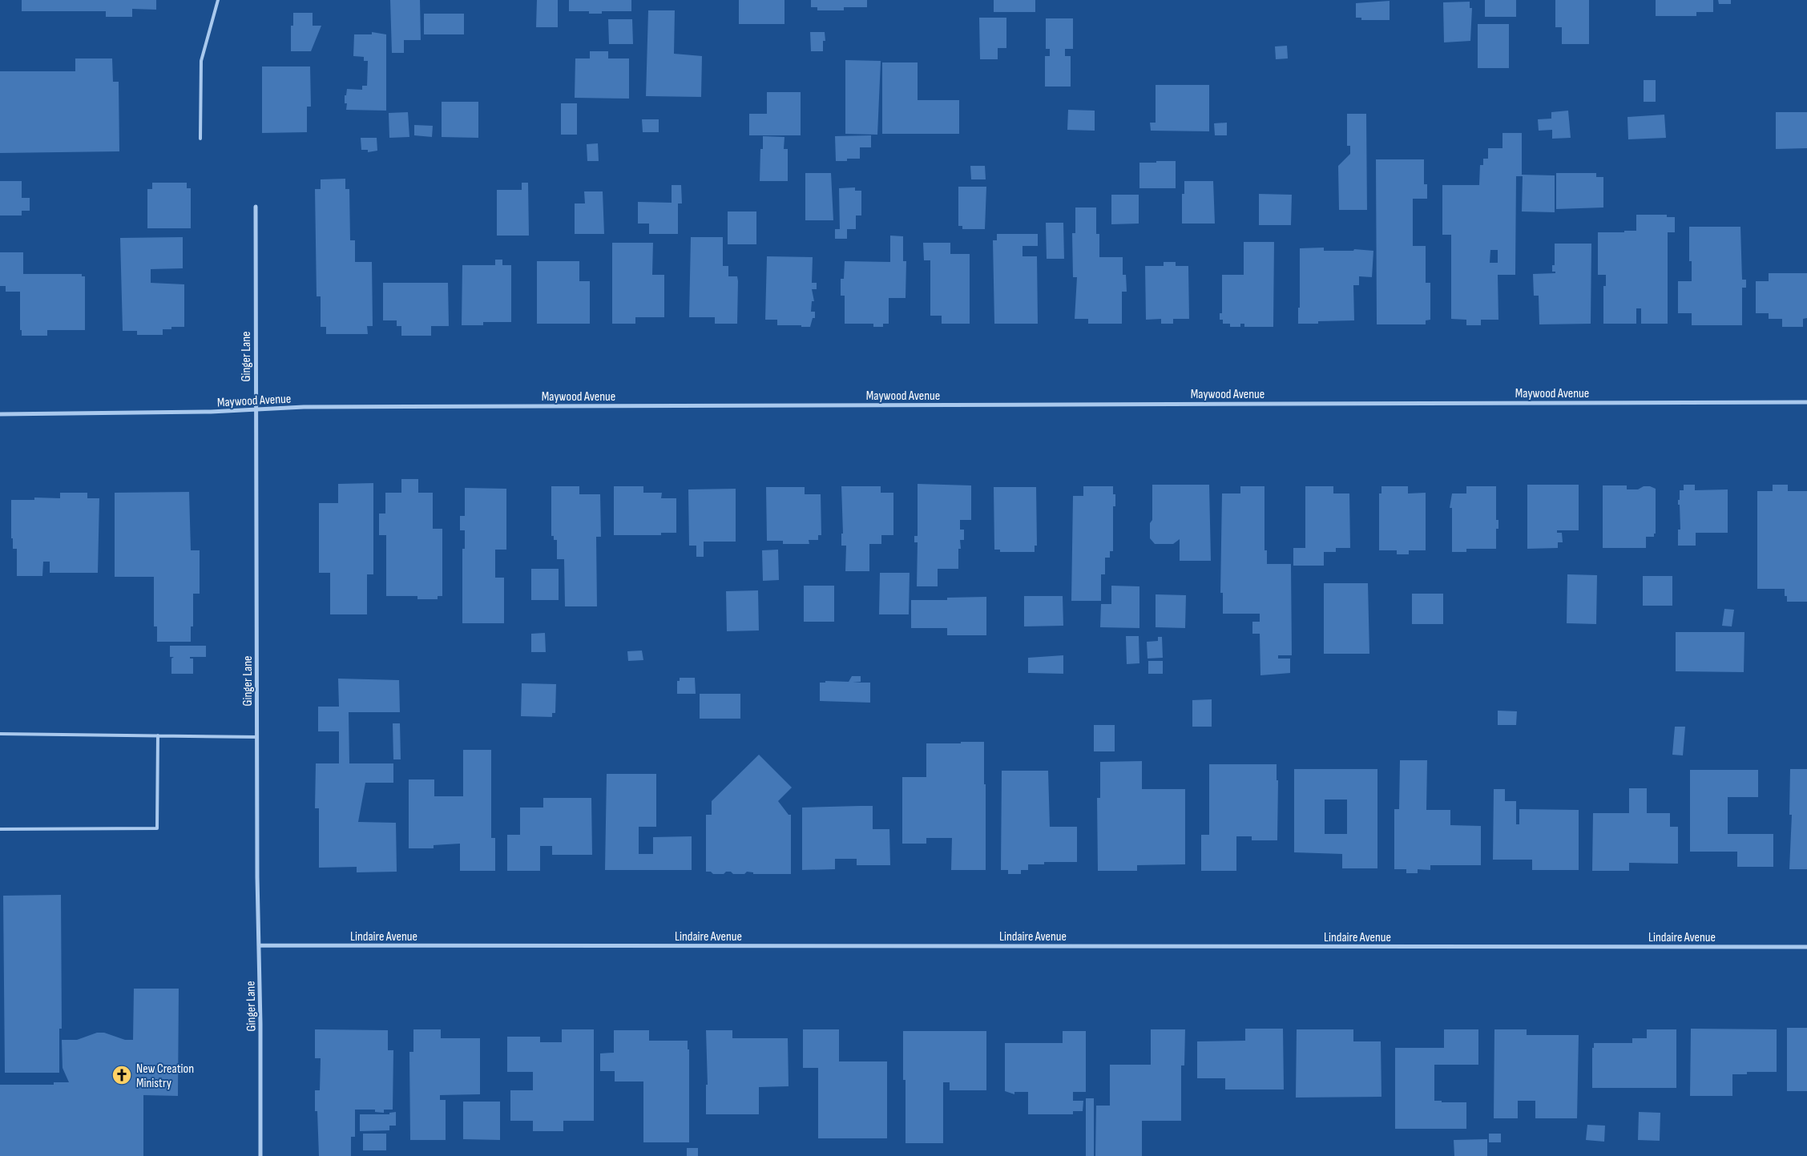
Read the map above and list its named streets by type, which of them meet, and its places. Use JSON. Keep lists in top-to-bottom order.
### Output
{
  "streets": {
    "street": ["Ginger Lane", "Maywood Avenue", "Lindaire Avenue"]
  },
  "crossings": [
    ["Ginger Lane", "Maywood Avenue"],
    ["Ginger Lane", "Lindaire Avenue"]
  ],
  "places": {
    "church": ["New Creation Ministry"]
  }
}
